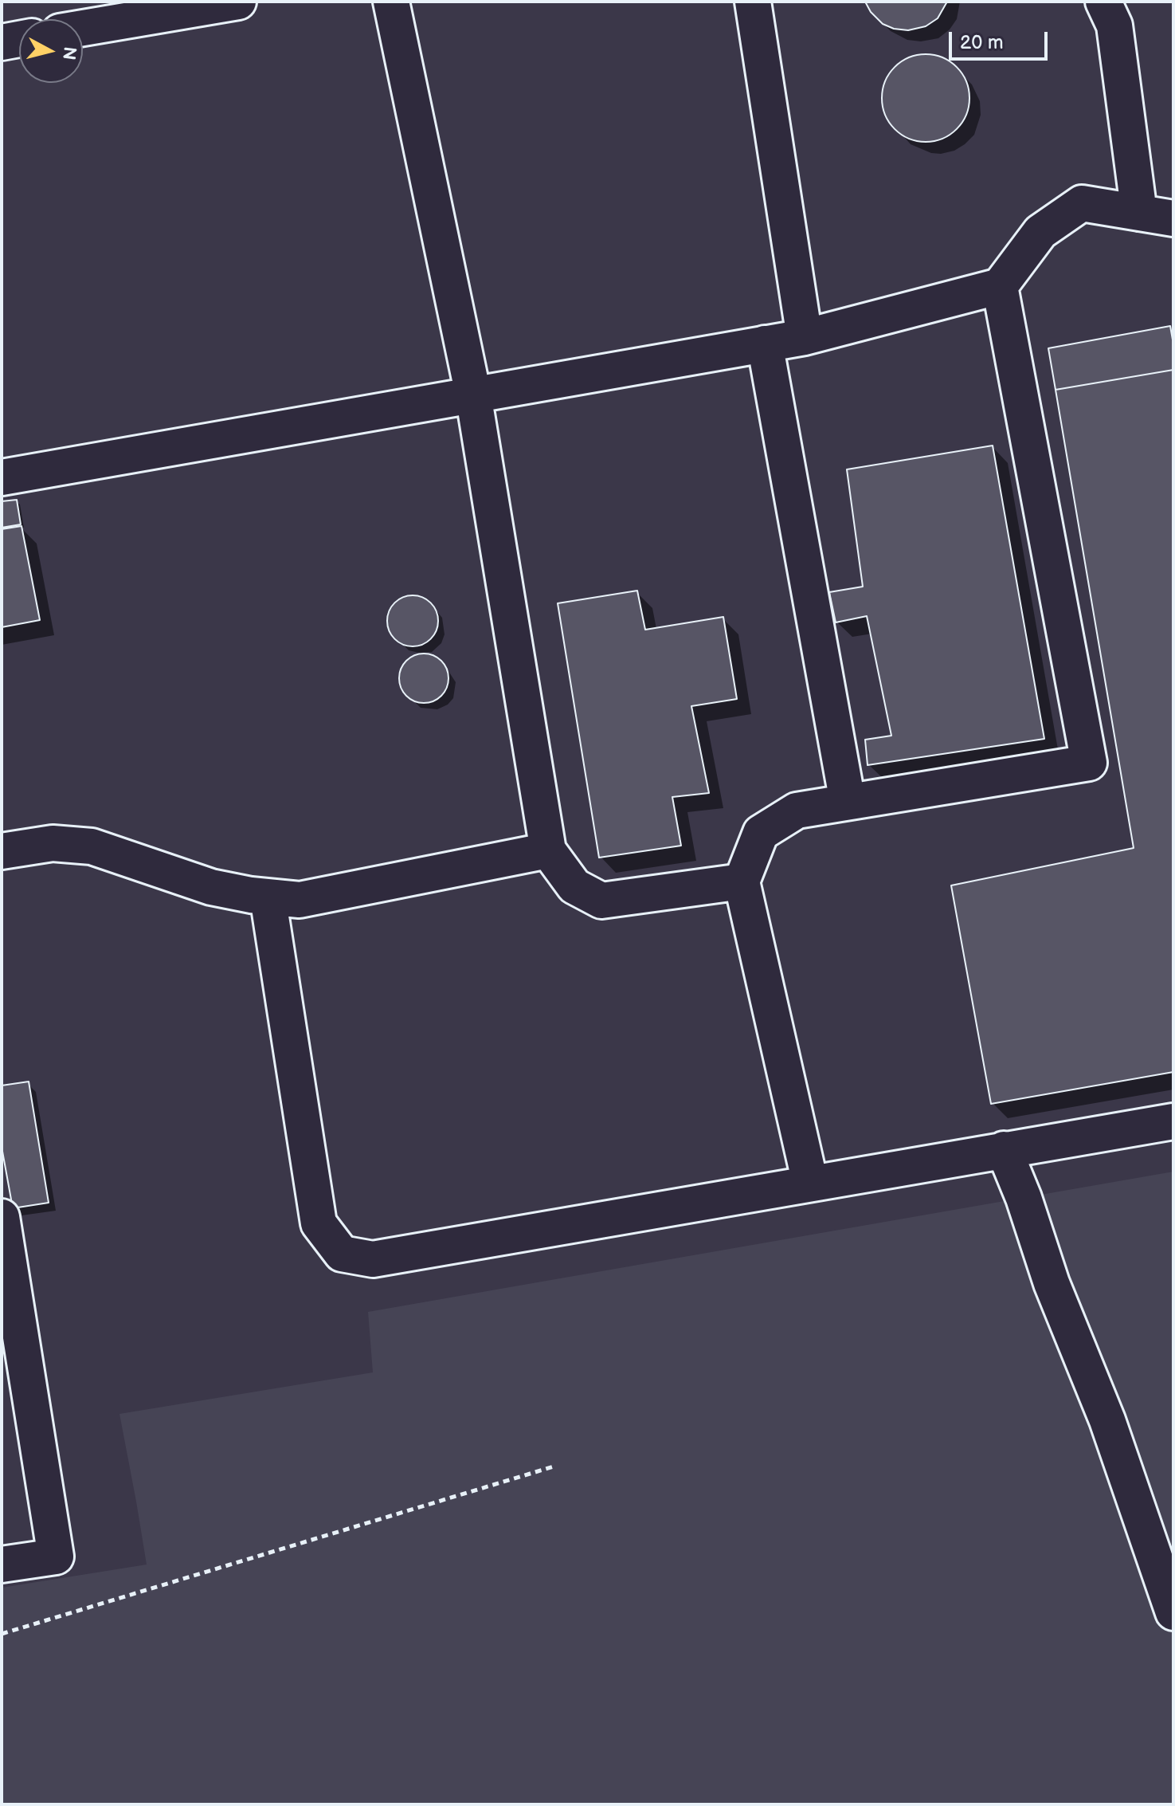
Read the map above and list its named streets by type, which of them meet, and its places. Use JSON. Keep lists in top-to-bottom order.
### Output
{
  "scale_bar": "20 m",
  "north": "right"
}
